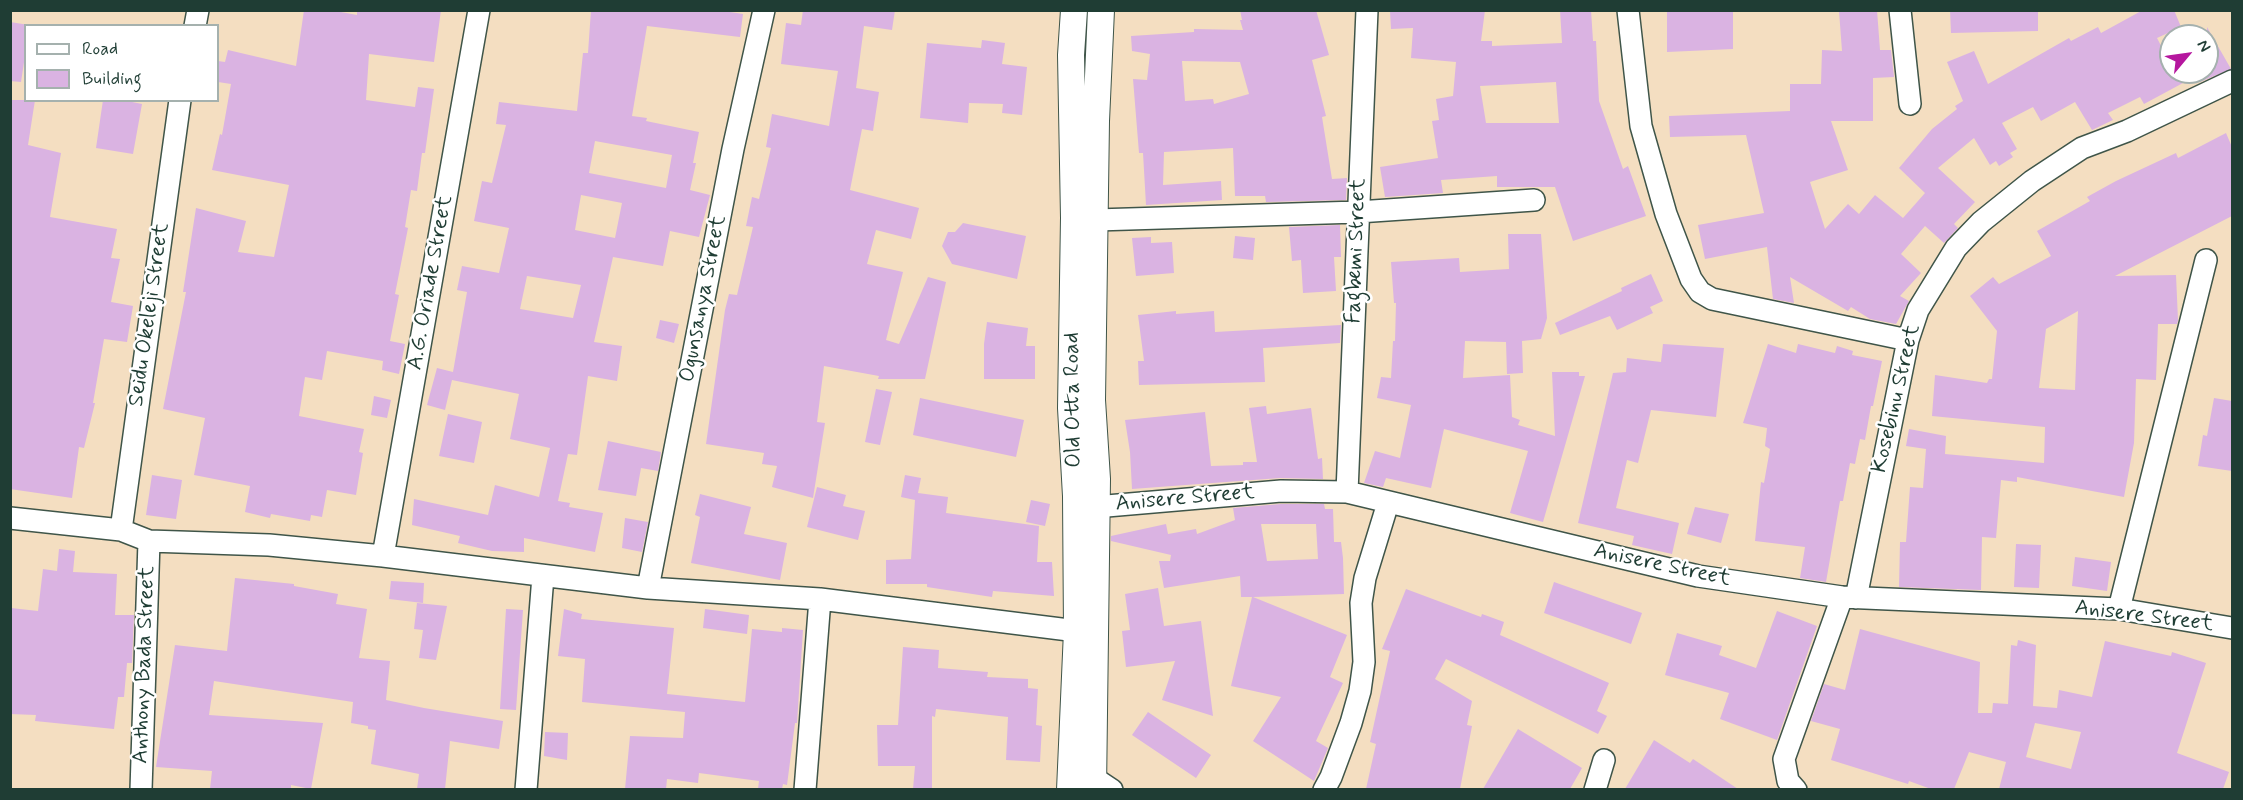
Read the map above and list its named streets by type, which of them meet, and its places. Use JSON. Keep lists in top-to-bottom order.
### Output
{
  "streets": {
    "street": [
      "Fagbemi Street",
      "A.G. Oriade Street",
      "Ogunsanya Street",
      "Seidu Okeleji Street",
      "Kosebinu Street",
      "Old Otta Road",
      "Anisere Street",
      "Anthony Bada Street"
    ]
  },
  "crossings": [
    ["Fagbemi Street", "Anisere Street"],
    ["Kosebinu Street", "Anisere Street"],
    ["Old Otta Road", "Anisere Street"]
  ],
  "legend": ["Road", "Building"],
  "north": "top right"
}
